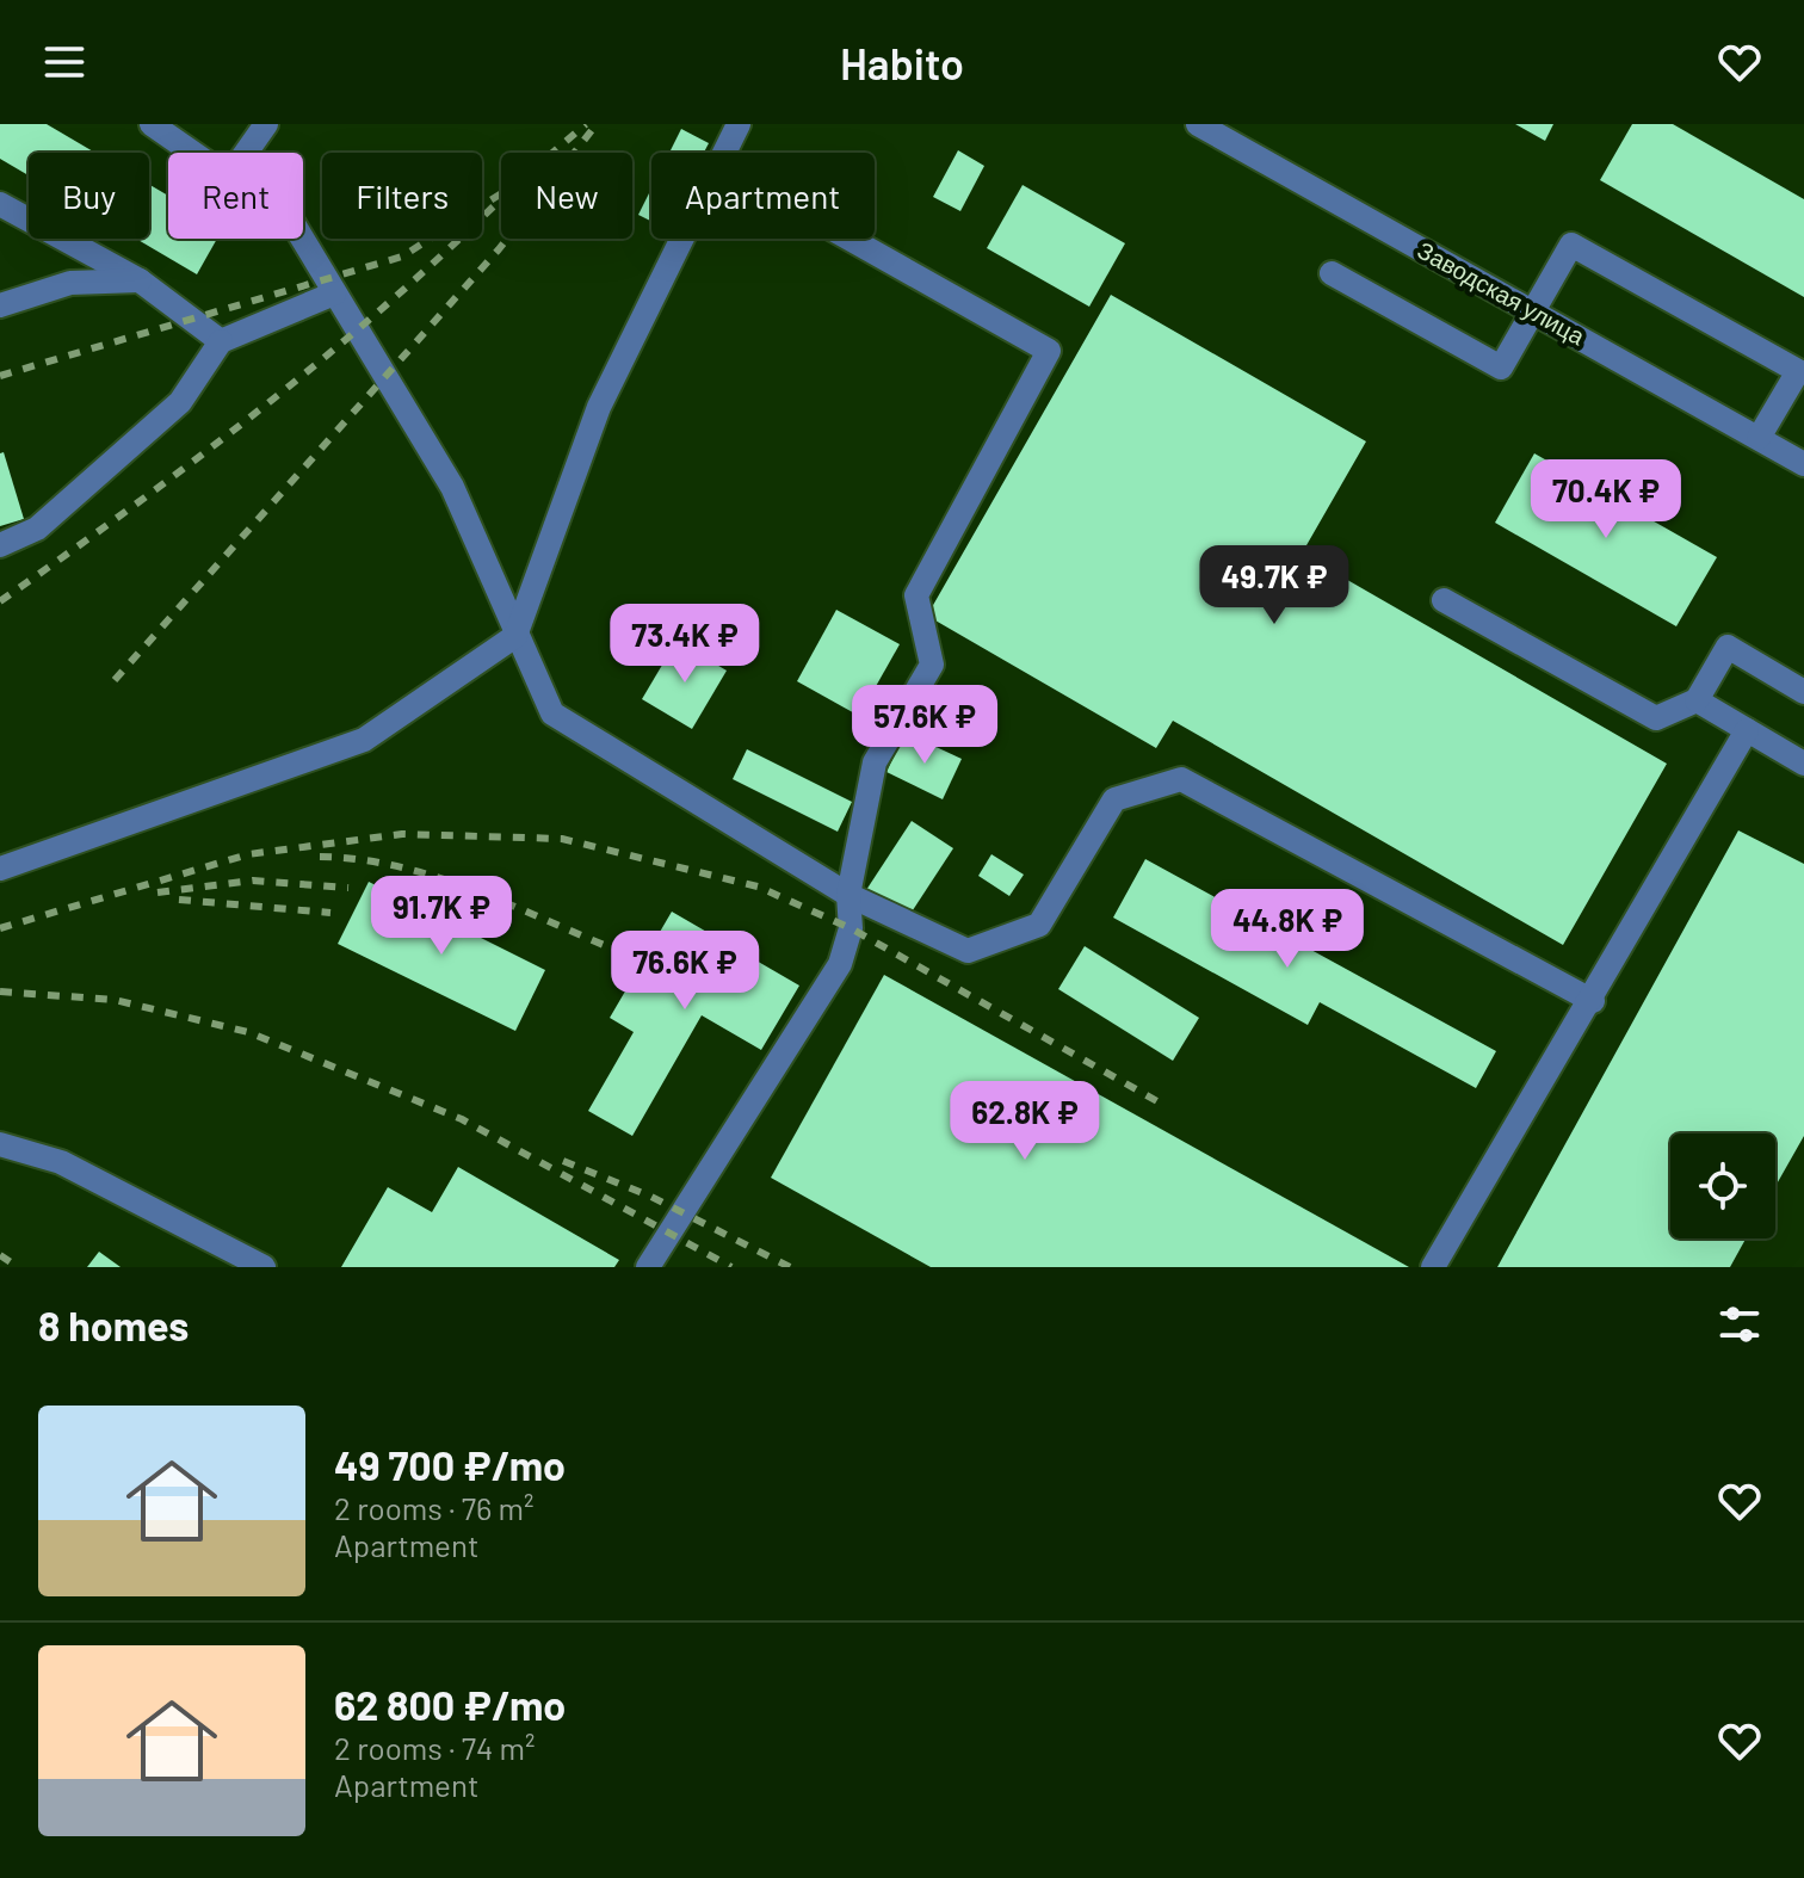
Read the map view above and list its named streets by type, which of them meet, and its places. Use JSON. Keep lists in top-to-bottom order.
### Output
{
  "streets": {
    "street": ["Заводская улица"]
  },
  "page": {
    "header": "Habito",
    "chip": [
      "Buy",
      "Rent",
      "Filters",
      "New",
      "Apartment"
    ],
    "price": [
      "70.4K ₽",
      "49.7K ₽",
      "73.4K ₽",
      "57.6K ₽",
      "91.7K ₽",
      "44.8K ₽",
      "76.6K ₽",
      "62.8K ₽"
    ],
    "heading": "8 homes",
    "list": [
      {
        "name": "49 700 ₽/mo",
        "note": "2 rooms · 76 m² · Apartment"
      },
      {
        "name": "62 800 ₽/mo",
        "note": "2 rooms · 74 m² · Apartment"
      }
    ]
  }
}
